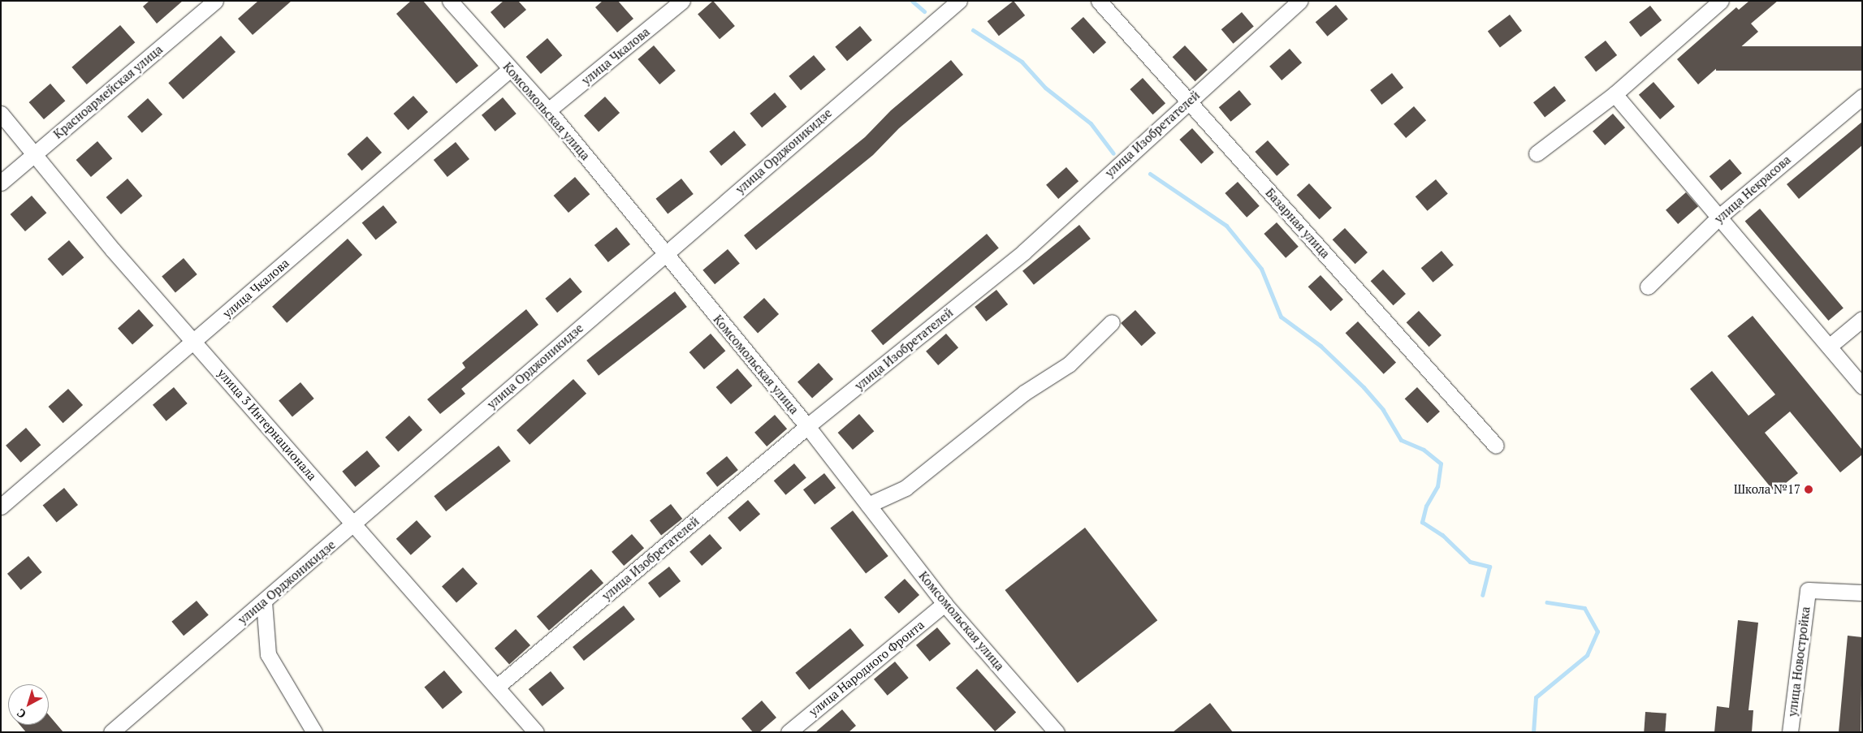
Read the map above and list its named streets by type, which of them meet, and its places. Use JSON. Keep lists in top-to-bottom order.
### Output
{
  "streets": {
    "street": [
      "улица Чкалова",
      "Красноармейская улица",
      "Комсомольская улица",
      "улица Изобретателей",
      "улица Орджоникидзе",
      "улица Некрасова",
      "Базарная улица",
      "улица 3 Интернационала",
      "улица Новостройка",
      "улица Народного Фронта"
    ]
  },
  "crossings": [
    ["улица Чкалова", "Комсомольская улица"],
    ["улица Чкалова", "улица 3 Интернационала"],
    ["Красноармейская улица", "улица 3 Интернационала"],
    ["Комсомольская улица", "улица Изобретателей"],
    ["Комсомольская улица", "улица Орджоникидзе"],
    ["Комсомольская улица", "улица Народного Фронта"],
    ["улица Изобретателей", "Базарная улица"],
    ["улица Изобретателей", "улица 3 Интернационала"],
    ["улица Орджоникидзе", "улица 3 Интернационала"]
  ],
  "places": ["Школа №17"],
  "north": "bottom left"
}
